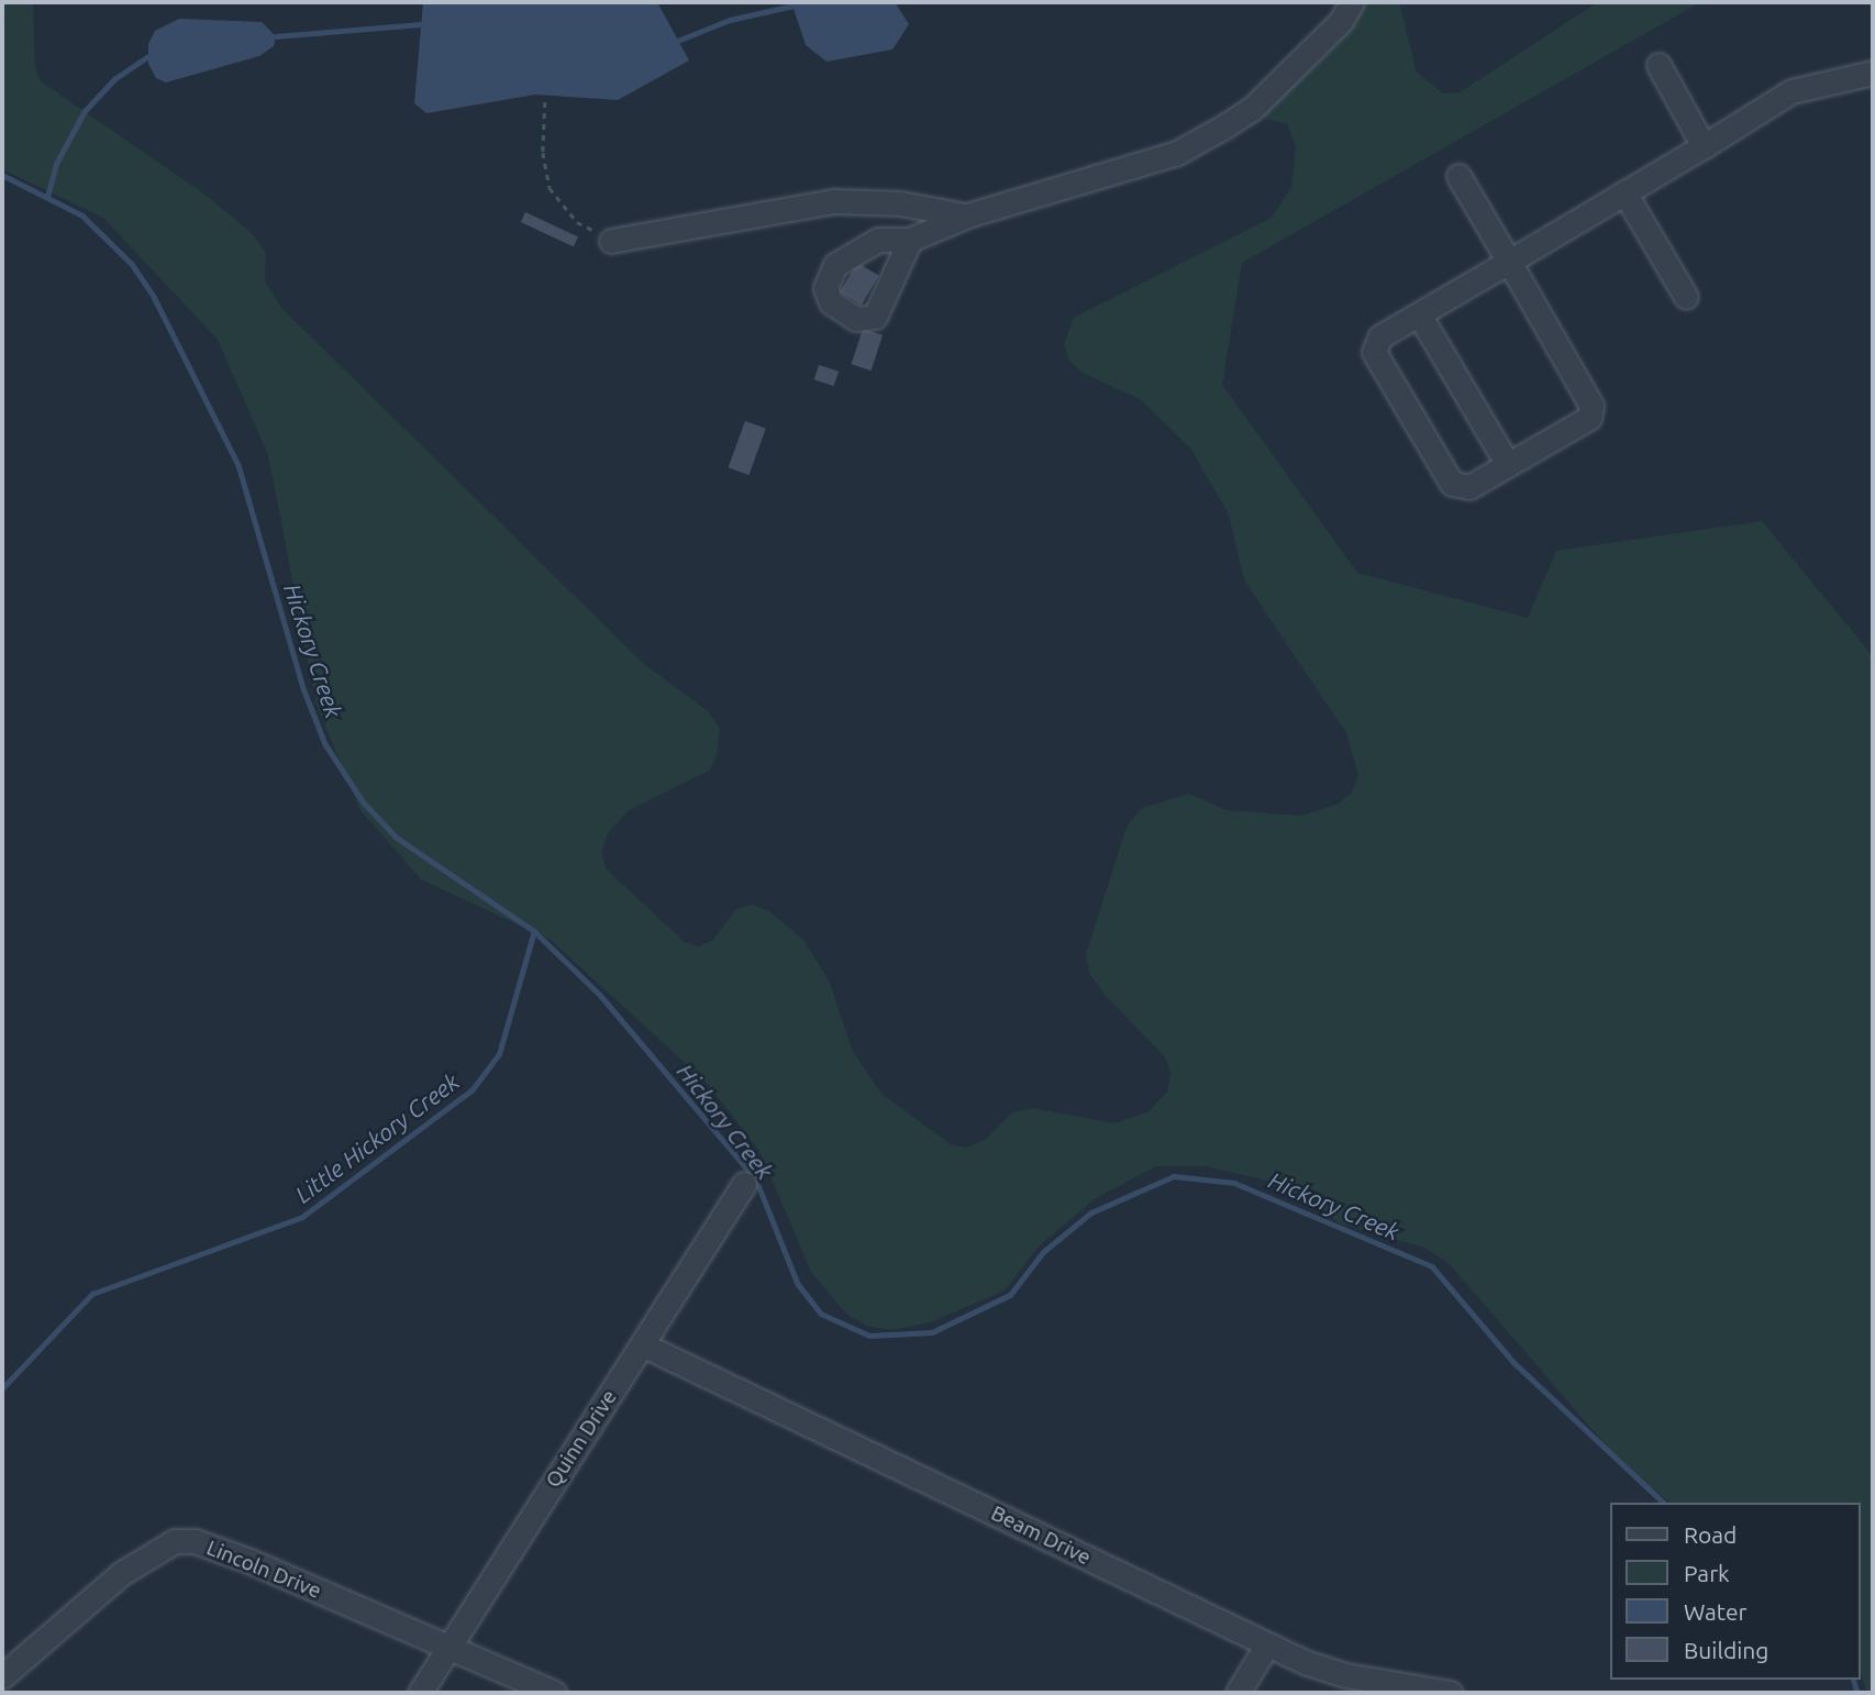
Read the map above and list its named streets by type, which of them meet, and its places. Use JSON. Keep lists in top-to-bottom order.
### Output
{
  "streets": {
    "street": ["Quinn Drive", "Beam Drive", "Lincoln Drive"]
  },
  "crossings": [
    ["Quinn Drive", "Beam Drive"],
    ["Quinn Drive", "Lincoln Drive"]
  ],
  "water": ["Hickory Creek", "Little Hickory Creek"],
  "legend": [
    "Road",
    "Park",
    "Water",
    "Building"
  ]
}
